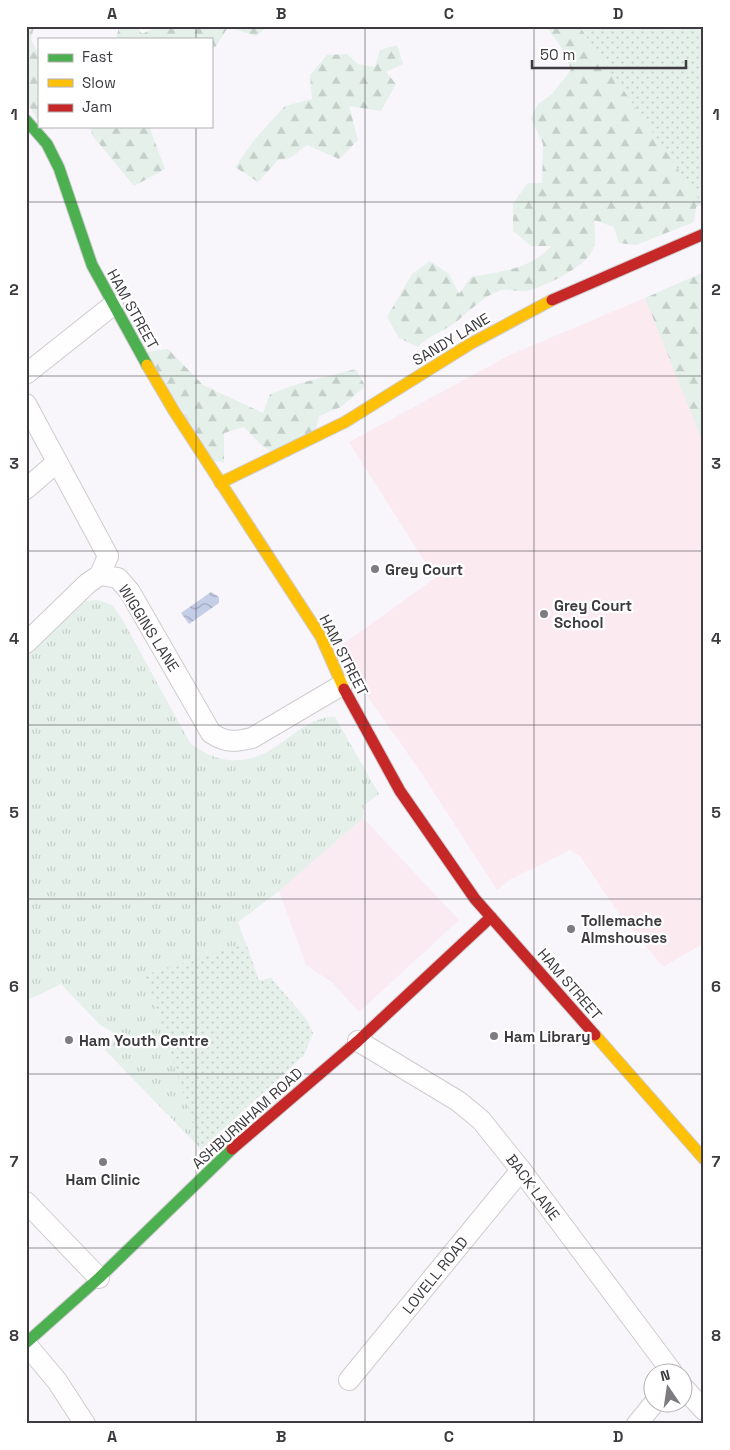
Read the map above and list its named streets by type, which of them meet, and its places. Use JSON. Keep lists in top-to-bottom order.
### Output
{
  "streets": {
    "street": [
      "HAM STREET",
      "SANDY LANE",
      "WIGGINS LANE",
      "ASHBURNHAM ROAD",
      "BACK LANE",
      "LOVELL ROAD"
    ]
  },
  "crossings": [
    ["HAM STREET", "SANDY LANE"],
    ["HAM STREET", "WIGGINS LANE"],
    ["HAM STREET", "ASHBURNHAM ROAD"],
    ["ASHBURNHAM ROAD", "BACK LANE"],
    ["BACK LANE", "LOVELL ROAD"]
  ],
  "places": [
    "Grey Court",
    "Grey Court School",
    "Tollemache Almshouses",
    "Ham Library",
    "Ham Youth Centre",
    "Ham Clinic"
  ],
  "legend": ["Fast", "Slow", "Jam"],
  "scale_bar": "50 m",
  "north": "top",
  "grid": {
    "columns": [
      "A",
      "B",
      "C",
      "D"
    ],
    "rows": [
      "1",
      "2",
      "3",
      "4",
      "5",
      "6",
      "7",
      "8"
    ]
  }
}
